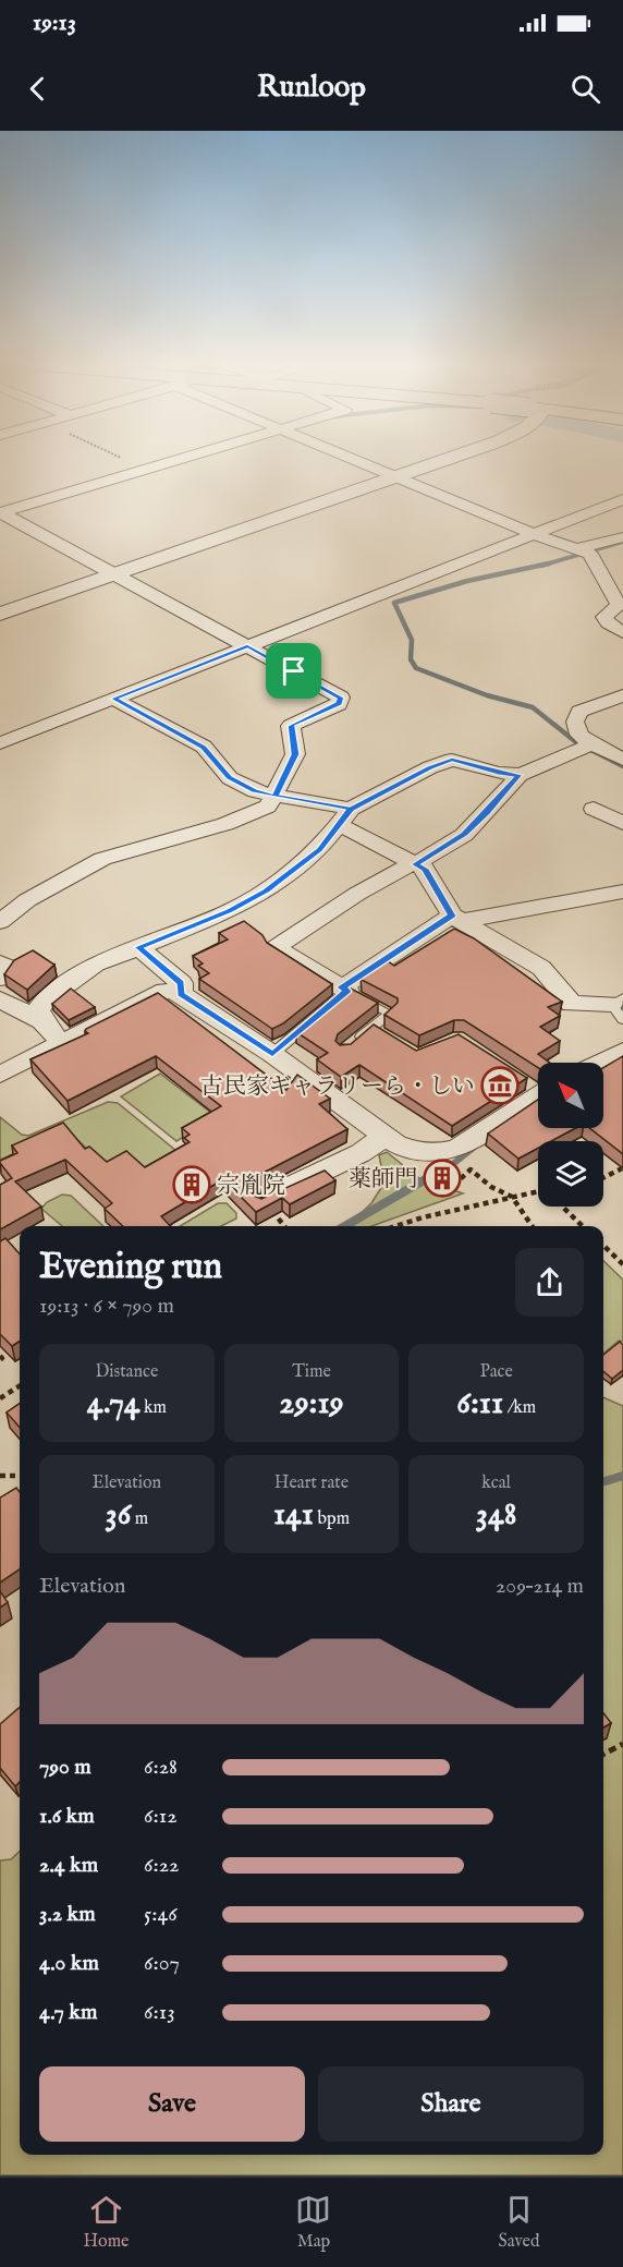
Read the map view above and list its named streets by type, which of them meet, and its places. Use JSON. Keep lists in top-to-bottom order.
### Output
{
  "places": {
    "museum": ["古民家ギャラリーら・しい"],
    "building": ["薬師門", "宗胤院"]
  },
  "north": "top left",
  "page": {
    "status": "19:13",
    "header": "Runloop",
    "heading": ["Evening run", "19:13 · 6 × 790 m"],
    "stats": [
      ["Distance", "4.74 km"],
      ["Time", "29:19"],
      ["Pace", "6:11 /km"],
      ["Elevation", "36 m"],
      ["Heart rate", "141 bpm"],
      ["kcal", "348"]
    ],
    "chart": ["Elevation", "209–214 m"],
    "list": [
      {
        "name": "790 m",
        "note": "6:28"
      },
      {
        "name": "1.6 km",
        "note": "6:12"
      },
      {
        "name": "2.4 km",
        "note": "6:22"
      },
      {
        "name": "3.2 km",
        "note": "5:46"
      },
      {
        "name": "4.0 km",
        "note": "6:07"
      },
      {
        "name": "4.7 km",
        "note": "6:13"
      }
    ],
    "buttons": ["Save", "Share"],
    "tabs": ["Home", "Map", "Saved"]
  }
}
